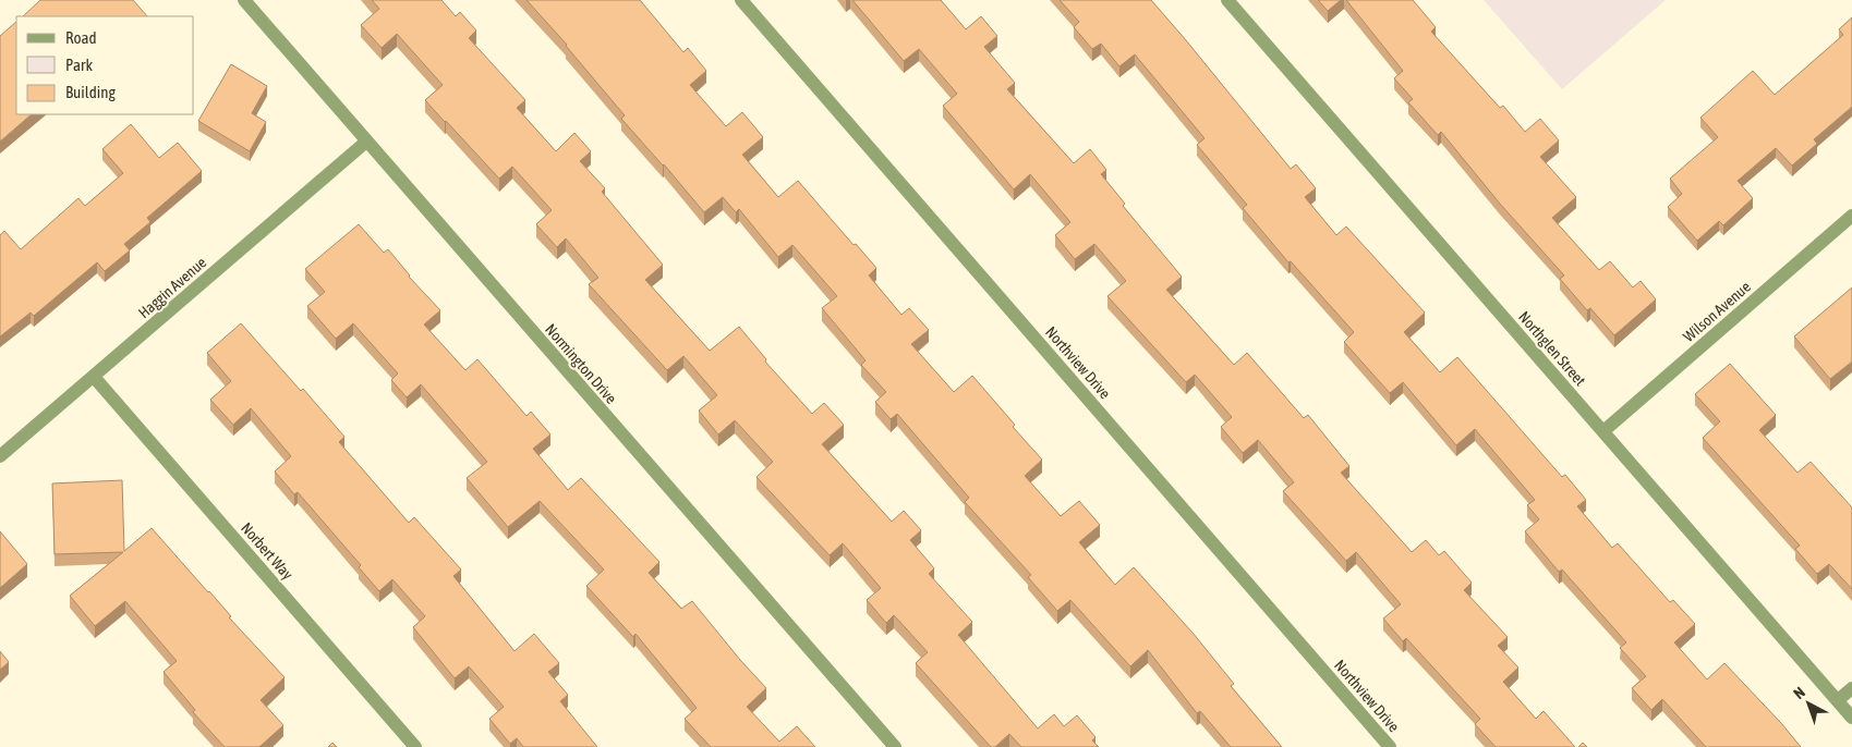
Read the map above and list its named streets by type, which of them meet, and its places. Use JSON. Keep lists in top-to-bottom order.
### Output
{
  "streets": {
    "street": [
      "Haggin Avenue",
      "Wilson Avenue",
      "Northglen Street",
      "Northview Drive",
      "Normington Drive",
      "Norbert Way"
    ]
  },
  "crossings": [
    ["Haggin Avenue", "Normington Drive"],
    ["Haggin Avenue", "Norbert Way"],
    ["Wilson Avenue", "Northglen Street"]
  ],
  "legend": ["Road", "Park", "Building"],
  "north": "top left"
}
